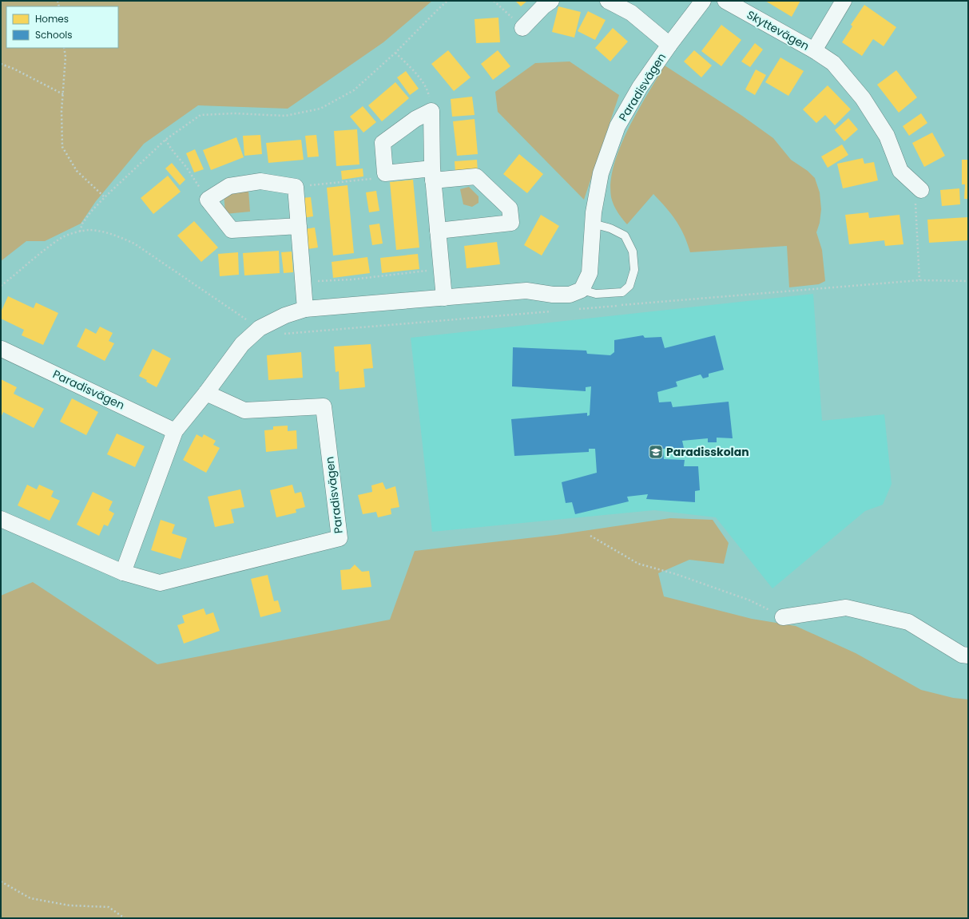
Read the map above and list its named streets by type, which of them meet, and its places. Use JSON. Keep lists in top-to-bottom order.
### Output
{
  "streets": {
    "street": ["Skyttevägen", "Paradisvägen"]
  },
  "places": {
    "school or university": ["Paradisskolan"]
  },
  "legend": ["Homes", "Schools"]
}
